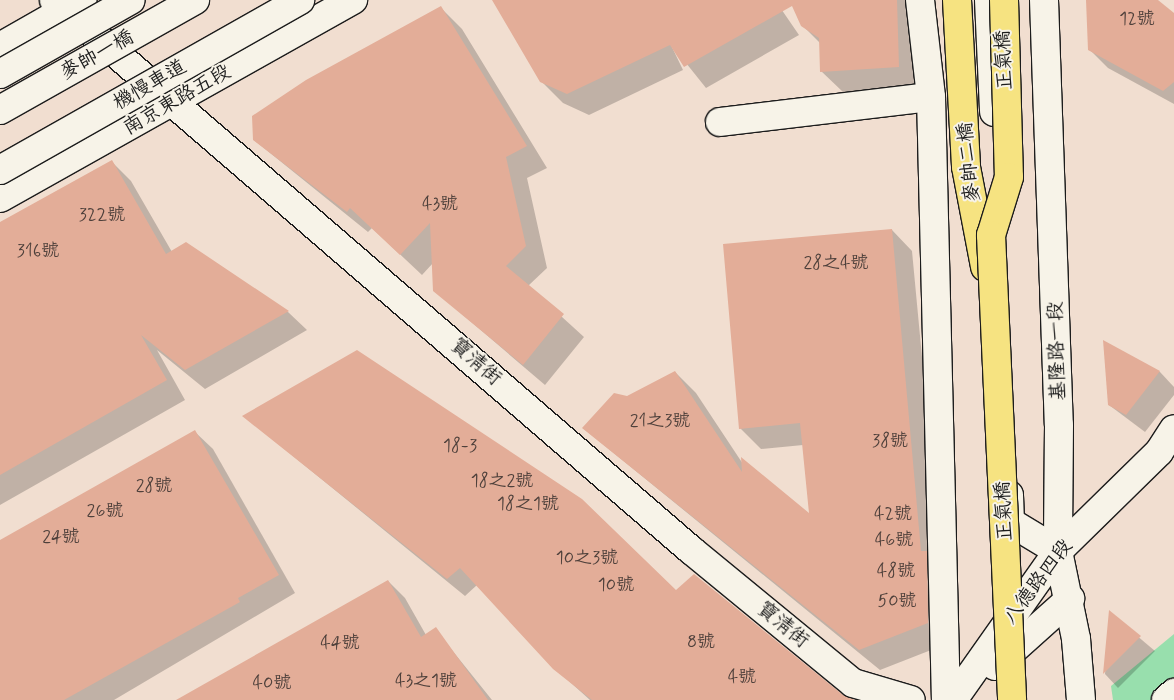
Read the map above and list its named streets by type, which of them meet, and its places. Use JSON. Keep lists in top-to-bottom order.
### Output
{
  "streets": {
    "highway": ["正氣橋", "麥帥二橋"],
    "main road": [
      "麥帥一橋",
      "機慢車道",
      "南京東路五段",
      "基隆路一段",
      "寶清街",
      "八德路四段"
    ]
  },
  "crossings": [
    ["正氣橋", "麥帥二橋"],
    ["南京東路五段", "寶清街"],
    ["基隆路一段", "八德路四段"]
  ],
  "house_numbers": [
    "12號",
    "43號",
    "322號",
    "316號",
    "28之4號",
    "21之3號",
    "38號",
    "18-3",
    "18之2號",
    "28號",
    "18之1號",
    "26號",
    "42號",
    "24號",
    "46號",
    "10之3號",
    "48號",
    "10號",
    "50號",
    "8號",
    "44號",
    "4號",
    "43之1號",
    "40號"
  ]
}
